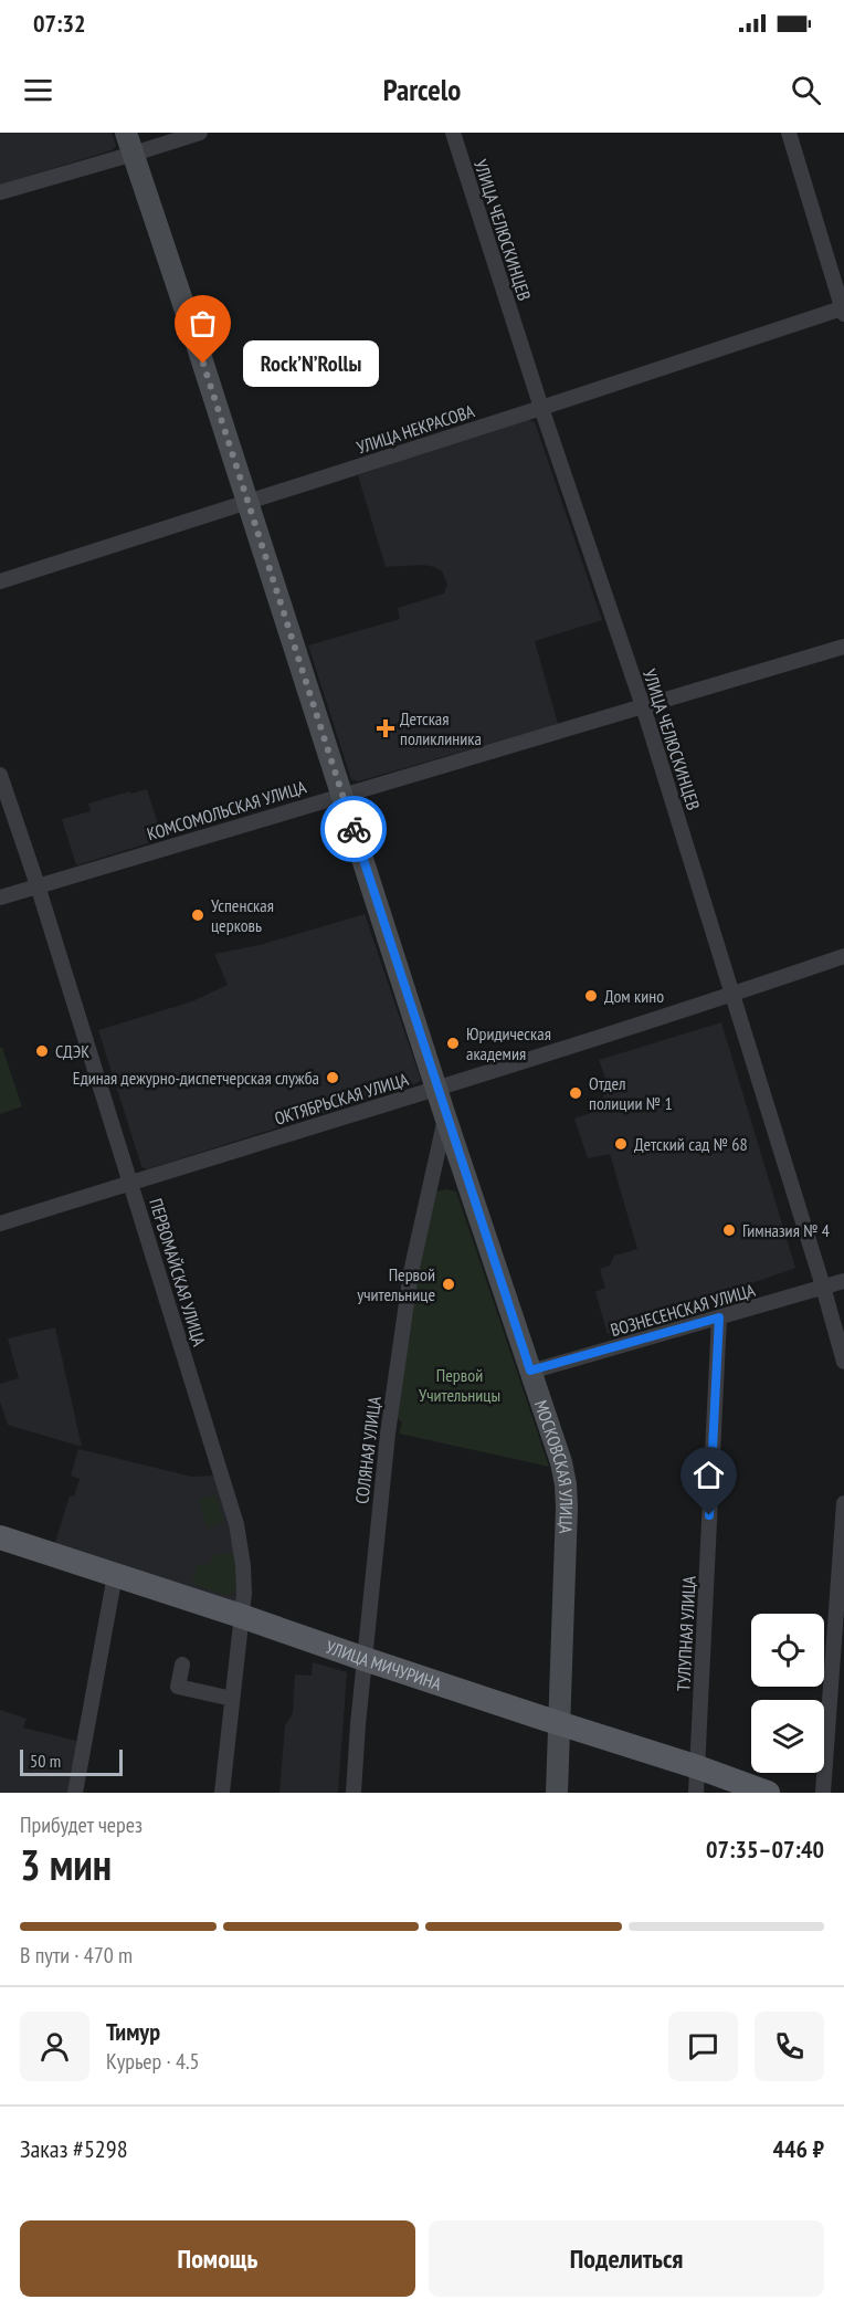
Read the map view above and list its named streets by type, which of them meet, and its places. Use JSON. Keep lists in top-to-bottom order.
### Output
{
  "streets": {
    "main road": ["МОСКОВСКАЯ УЛИЦА", "УЛИЦА МИЧУРИНА"],
    "street": [
      "УЛИЦА ЧЕЛЮСКИНЦЕВ",
      "УЛИЦА НЕКРАСОВА",
      "КОМСОМОЛЬСКАЯ УЛИЦА",
      "ОКТЯБРЬСКАЯ УЛИЦА",
      "ПЕРВОМАЙСКАЯ УЛИЦА",
      "ВОЗНЕСЕНСКАЯ УЛИЦА",
      "СОЛЯНАЯ УЛИЦА",
      "ТУЛУПНАЯ УЛИЦА"
    ]
  },
  "crossings": [
    ["УЛИЦА ЧЕЛЮСКИНЦЕВ", "УЛИЦА НЕКРАСОВА"],
    ["УЛИЦА ЧЕЛЮСКИНЦЕВ", "КОМСОМОЛЬСКАЯ УЛИЦА"],
    ["УЛИЦА ЧЕЛЮСКИНЦЕВ", "ОКТЯБРЬСКАЯ УЛИЦА"],
    ["УЛИЦА ЧЕЛЮСКИНЦЕВ", "ВОЗНЕСЕНСКАЯ УЛИЦА"],
    ["УЛИЦА НЕКРАСОВА", "МОСКОВСКАЯ УЛИЦА"],
    ["КОМСОМОЛЬСКАЯ УЛИЦА", "ПЕРВОМАЙСКАЯ УЛИЦА"],
    ["КОМСОМОЛЬСКАЯ УЛИЦА", "МОСКОВСКАЯ УЛИЦА"],
    ["ОКТЯБРЬСКАЯ УЛИЦА", "ПЕРВОМАЙСКАЯ УЛИЦА"],
    ["ОКТЯБРЬСКАЯ УЛИЦА", "МОСКОВСКАЯ УЛИЦА"],
    ["ПЕРВОМАЙСКАЯ УЛИЦА", "УЛИЦА МИЧУРИНА"],
    ["ВОЗНЕСЕНСКАЯ УЛИЦА", "МОСКОВСКАЯ УЛИЦА"],
    ["ВОЗНЕСЕНСКАЯ УЛИЦА", "ТУЛУПНАЯ УЛИЦА"],
    ["СОЛЯНАЯ УЛИЦА", "МОСКОВСКАЯ УЛИЦА"],
    ["СОЛЯНАЯ УЛИЦА", "УЛИЦА МИЧУРИНА"],
    ["МОСКОВСКАЯ УЛИЦА", "УЛИЦА МИЧУРИНА"],
    ["ТУЛУПНАЯ УЛИЦА", "УЛИЦА МИЧУРИНА"]
  ],
  "parks": ["Первой Учительницы"],
  "places": {
    "other": [
      "Rock’N’Rollы",
      "Успенская церковь",
      "Дом кино",
      "Юридическая академия",
      "СДЭК",
      "Единая дежурно-диспетчерская служба",
      "Отдел полиции № 1",
      "Детский сад № 68",
      "Гимназия № 4",
      "Первой учительнице"
    ],
    "health": ["Детская поликлиника"]
  },
  "scale_bar": "50 m",
  "page": {
    "status": "07:32",
    "header": "Parcelo",
    "bubble": "Rock’N’Rollы",
    "scale": "50 m",
    "heading": ["3 мин", "Прибудет через", "07:35–07:40"],
    "panel": [
      "Тимур",
      "Курьер · 4.5",
      "Заказ #5298",
      "446 ₽"
    ],
    "bar": "В пути · 470 m",
    "buttons": ["Помощь", "Поделиться"]
  }
}
